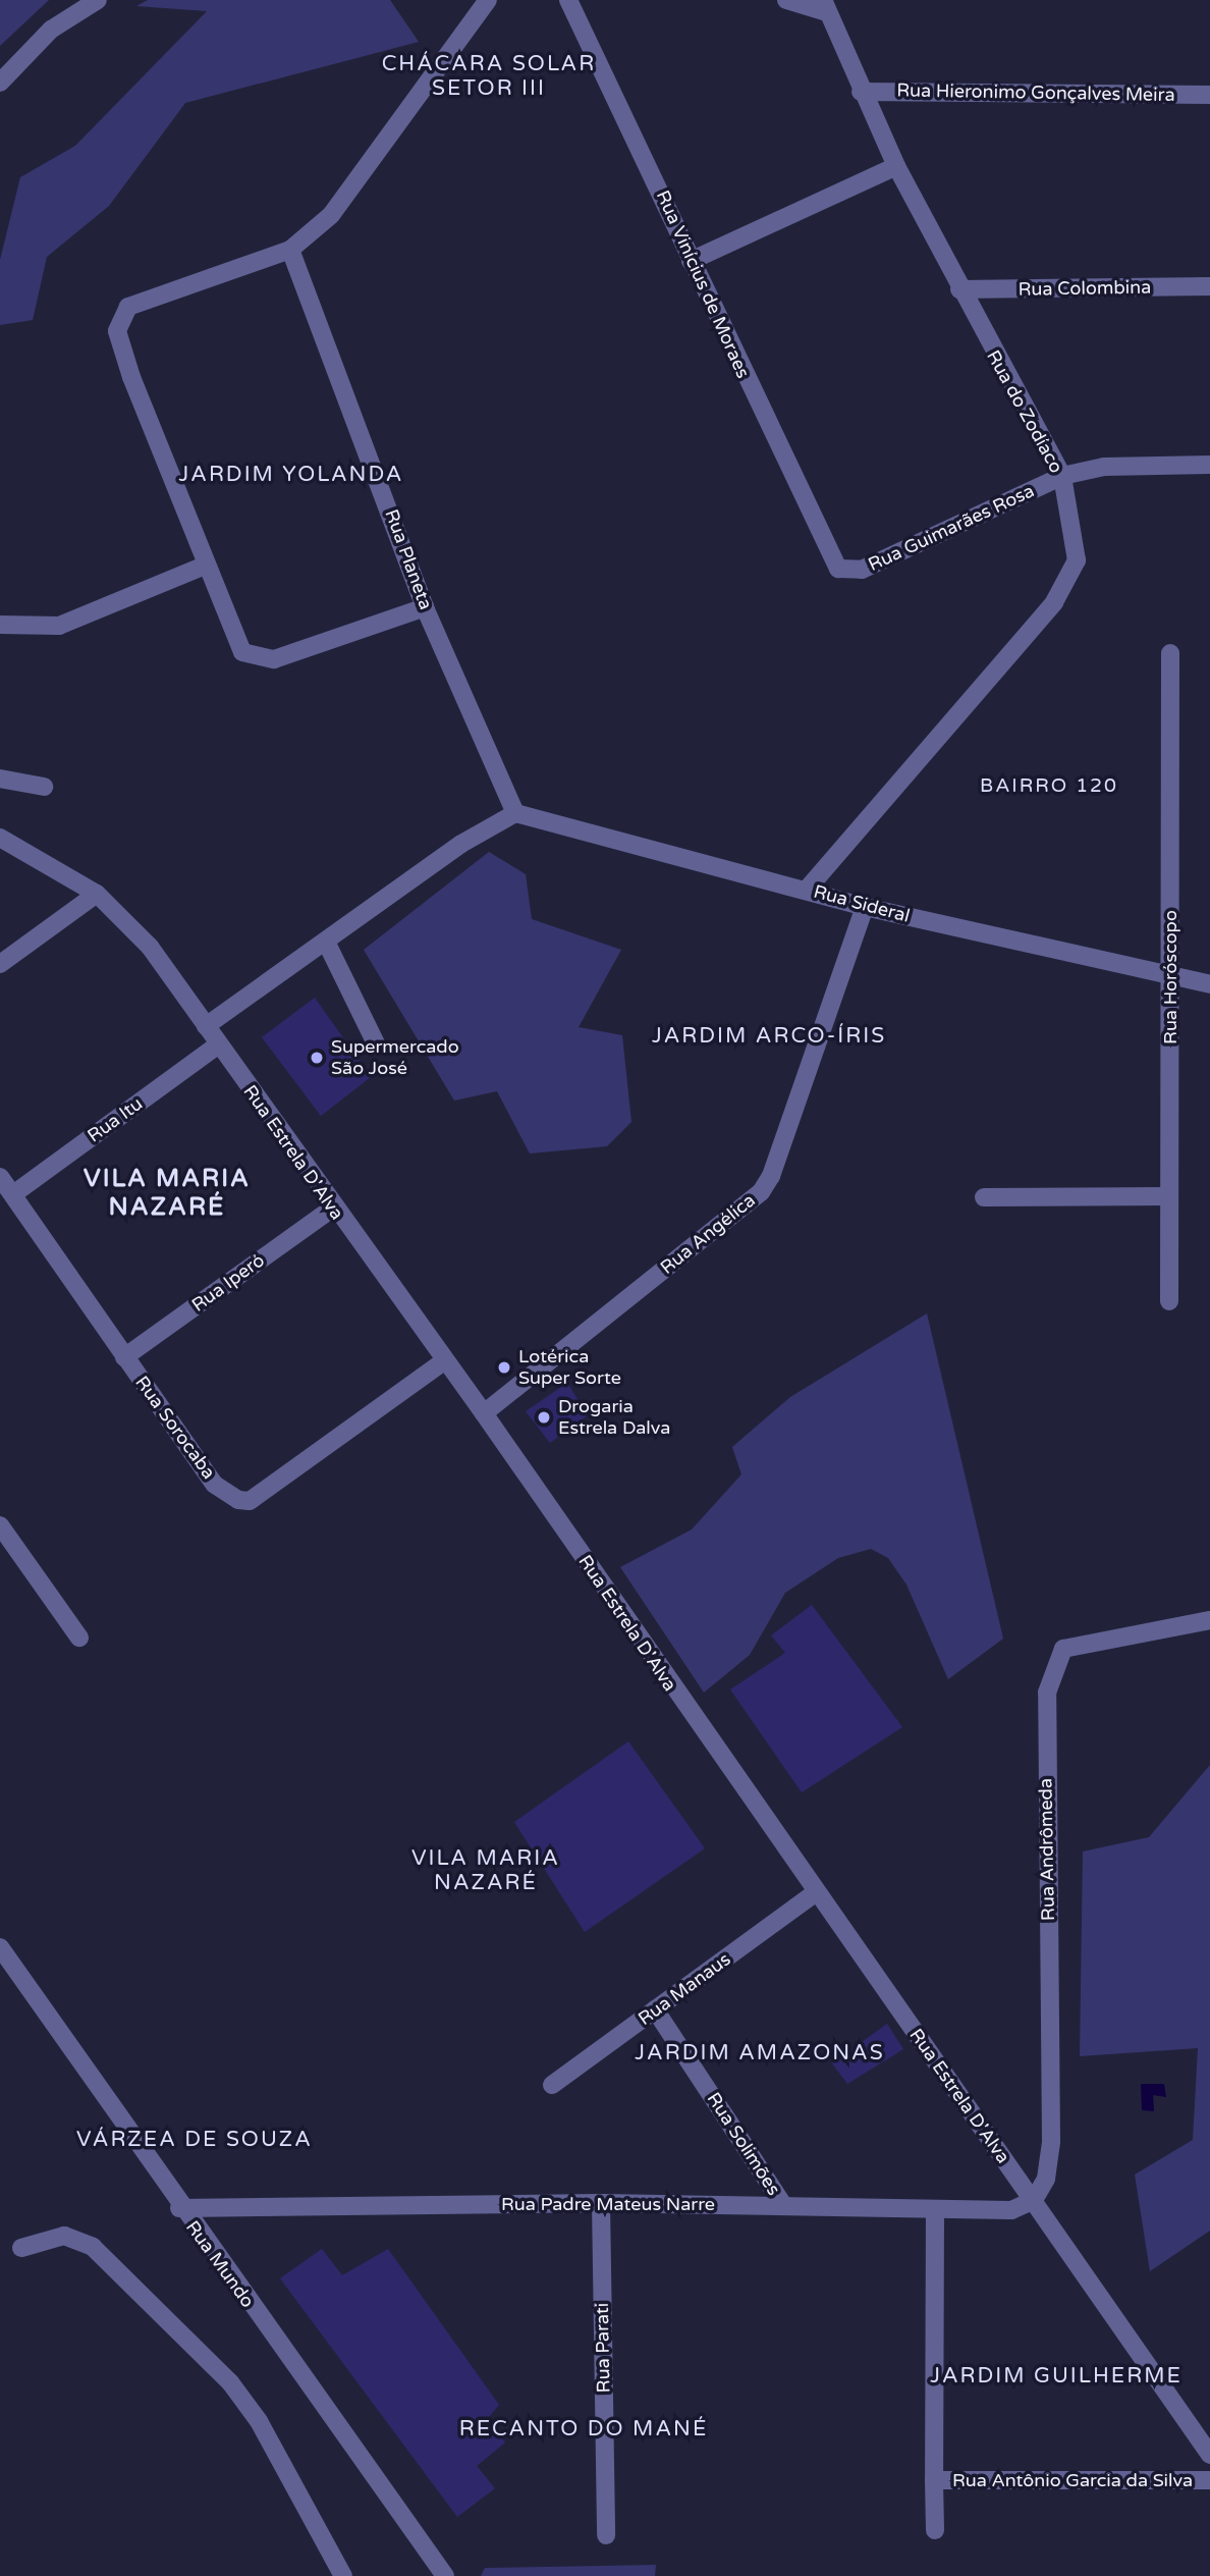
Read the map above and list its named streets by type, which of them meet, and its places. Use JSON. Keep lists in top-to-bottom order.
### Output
{
  "streets": {
    "street": [
      "Rua Hieronimo Gonçalves Meira",
      "Rua Vinícius de Moraes",
      "Rua Colombina",
      "Rua do Zodíaco",
      "Rua Guimarães Rosa",
      "Rua Planeta",
      "Rua Sideral",
      "Rua Horóscopo",
      "Rua Itu",
      "Rua Estrela D'Alva",
      "Rua Angélica",
      "Rua Iperó",
      "Rua Sorocaba",
      "Rua Andrômeda",
      "Rua Manaus",
      "Rua Solimões",
      "Rua Padre Mateus Narre",
      "Rua Mundo",
      "Rua Parati",
      "Rua Antônio Garcia da Silva"
    ]
  },
  "crossings": [
    ["Rua Hieronimo Gonçalves Meira", "Rua do Zodíaco"],
    ["Rua Vinícius de Moraes", "Rua Guimarães Rosa"],
    ["Rua Colombina", "Rua do Zodíaco"],
    ["Rua do Zodíaco", "Rua Guimarães Rosa"],
    ["Rua do Zodíaco", "Rua Sideral"],
    ["Rua Planeta", "Rua Sideral"],
    ["Rua Sideral", "Rua Horóscopo"],
    ["Rua Sideral", "Rua Angélica"],
    ["Rua Itu", "Rua Estrela D'Alva"],
    ["Rua Itu", "Rua Sorocaba"],
    ["Rua Estrela D'Alva", "Rua Angélica"],
    ["Rua Estrela D'Alva", "Rua Iperó"],
    ["Rua Estrela D'Alva", "Rua Sorocaba"],
    ["Rua Estrela D'Alva", "Rua Andrômeda"],
    ["Rua Estrela D'Alva", "Rua Manaus"],
    ["Rua Estrela D'Alva", "Rua Padre Mateus Narre"],
    ["Rua Iperó", "Rua Sorocaba"],
    ["Rua Andrômeda", "Rua Padre Mateus Narre"],
    ["Rua Manaus", "Rua Solimões"],
    ["Rua Solimões", "Rua Padre Mateus Narre"],
    ["Rua Padre Mateus Narre", "Rua Mundo"],
    ["Rua Padre Mateus Narre", "Rua Parati"],
    ["Rua Padre Mateus Narre", "Rua Antônio Garcia da Silva"]
  ],
  "districts": [
    "CHÁCARA SOLAR SETOR III",
    "JARDIM YOLANDA",
    "BAIRRO 120",
    "JARDIM ARCO-ÍRIS",
    "VILA MARIA NAZARÉ",
    "VILA MARIA NAZARÉ",
    "JARDIM AMAZONAS",
    "VÁRZEA DE SOUZA",
    "JARDIM GUILHERME",
    "RECANTO DO MANÉ"
  ],
  "places": ["Supermercado São José", "Lotérica Super Sorte", "Drogaria Estrela Dalva"]
}
